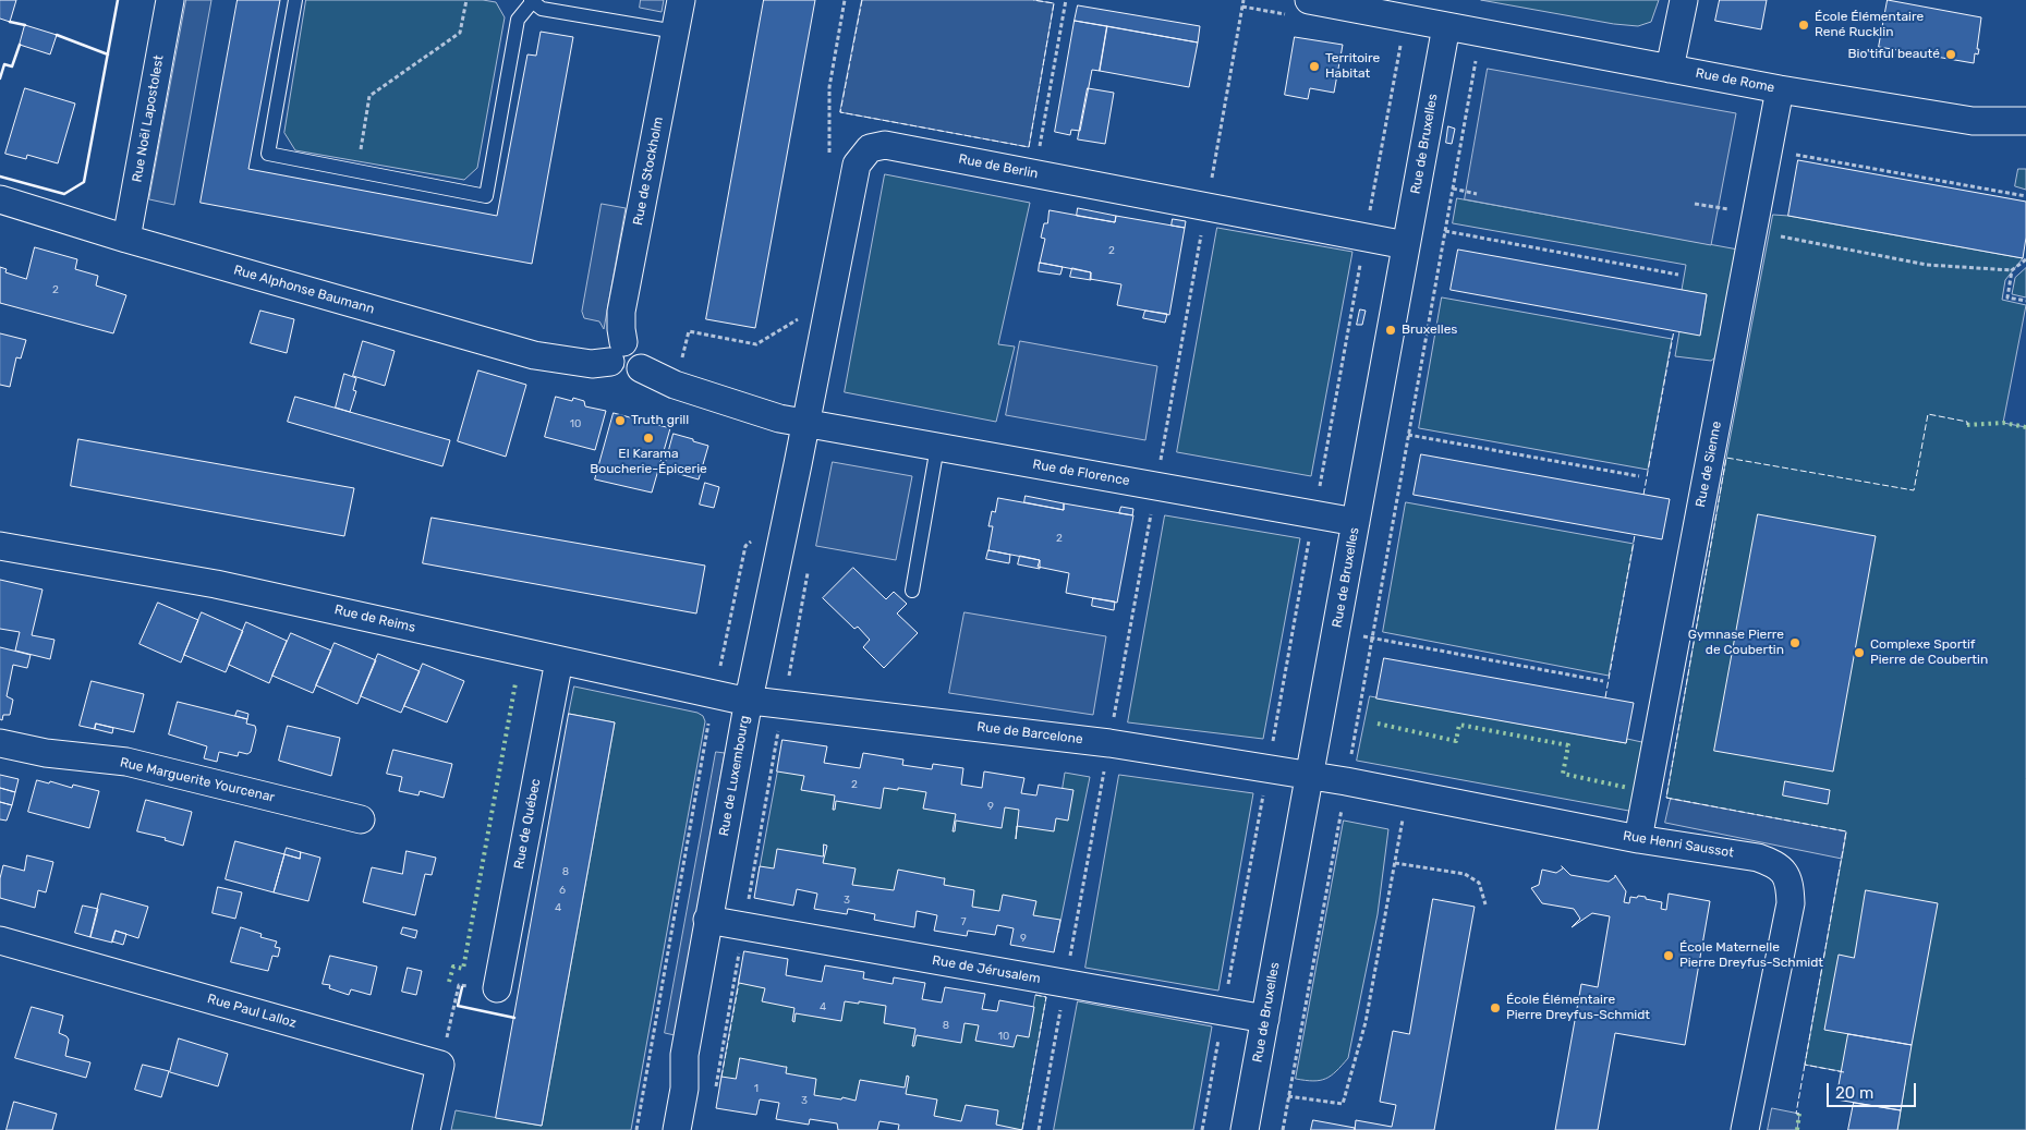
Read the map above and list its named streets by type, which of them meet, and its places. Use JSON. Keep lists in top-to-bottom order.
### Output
{
  "streets": {
    "street": [
      "Rue de Rome",
      "Rue Noël Lapostolest",
      "Rue de Bruxelles",
      "Rue de Berlin",
      "Rue de Stockholm",
      "Rue Alphonse Baumann",
      "Rue de Sienne",
      "Rue de Florence",
      "Rue de Reims",
      "Rue de Barcelone",
      "Rue de Luxembourg",
      "Rue Marguerite Yourcenar",
      "Rue de Québec",
      "Rue Henri Saussot",
      "Rue de Jérusalem",
      "Rue Paul Lalloz"
    ]
  },
  "crossings": [
    ["Rue de Rome", "Rue de Bruxelles"],
    ["Rue de Rome", "Rue de Sienne"],
    ["Rue Noël Lapostolest", "Rue Alphonse Baumann"],
    ["Rue de Bruxelles", "Rue de Berlin"],
    ["Rue de Bruxelles", "Rue de Florence"],
    ["Rue de Bruxelles", "Rue de Barcelone"],
    ["Rue de Bruxelles", "Rue Henri Saussot"],
    ["Rue de Bruxelles", "Rue de Jérusalem"],
    ["Rue de Stockholm", "Rue Alphonse Baumann"],
    ["Rue de Sienne", "Rue Henri Saussot"],
    ["Rue de Florence", "Rue de Luxembourg"],
    ["Rue de Reims", "Rue de Barcelone"],
    ["Rue de Reims", "Rue de Luxembourg"],
    ["Rue de Reims", "Rue de Québec"],
    ["Rue de Barcelone", "Rue de Luxembourg"],
    ["Rue de Barcelone", "Rue Henri Saussot"],
    ["Rue de Luxembourg", "Rue de Jérusalem"]
  ],
  "places": [
    "École Élémentaire René Rucklin",
    "Bio'tiful beauté",
    "Territoire Habitat",
    "Bruxelles",
    "Truth grill",
    "El Karama Boucherie-Épicerie",
    "Gymnase Pierre de Coubertin",
    "Complexe Sportif Pierre de Coubertin",
    "École Maternelle Pierre Dreyfus-Schmidt",
    "École Élémentaire Pierre Dreyfus-Schmidt"
  ],
  "house_numbers": [
    "2",
    "2",
    "10",
    "2",
    "2",
    "9",
    "8",
    "6",
    "3",
    "4",
    "7",
    "9",
    "4",
    "8",
    "10",
    "1",
    "3"
  ],
  "scale_bar": "20 m"
}
